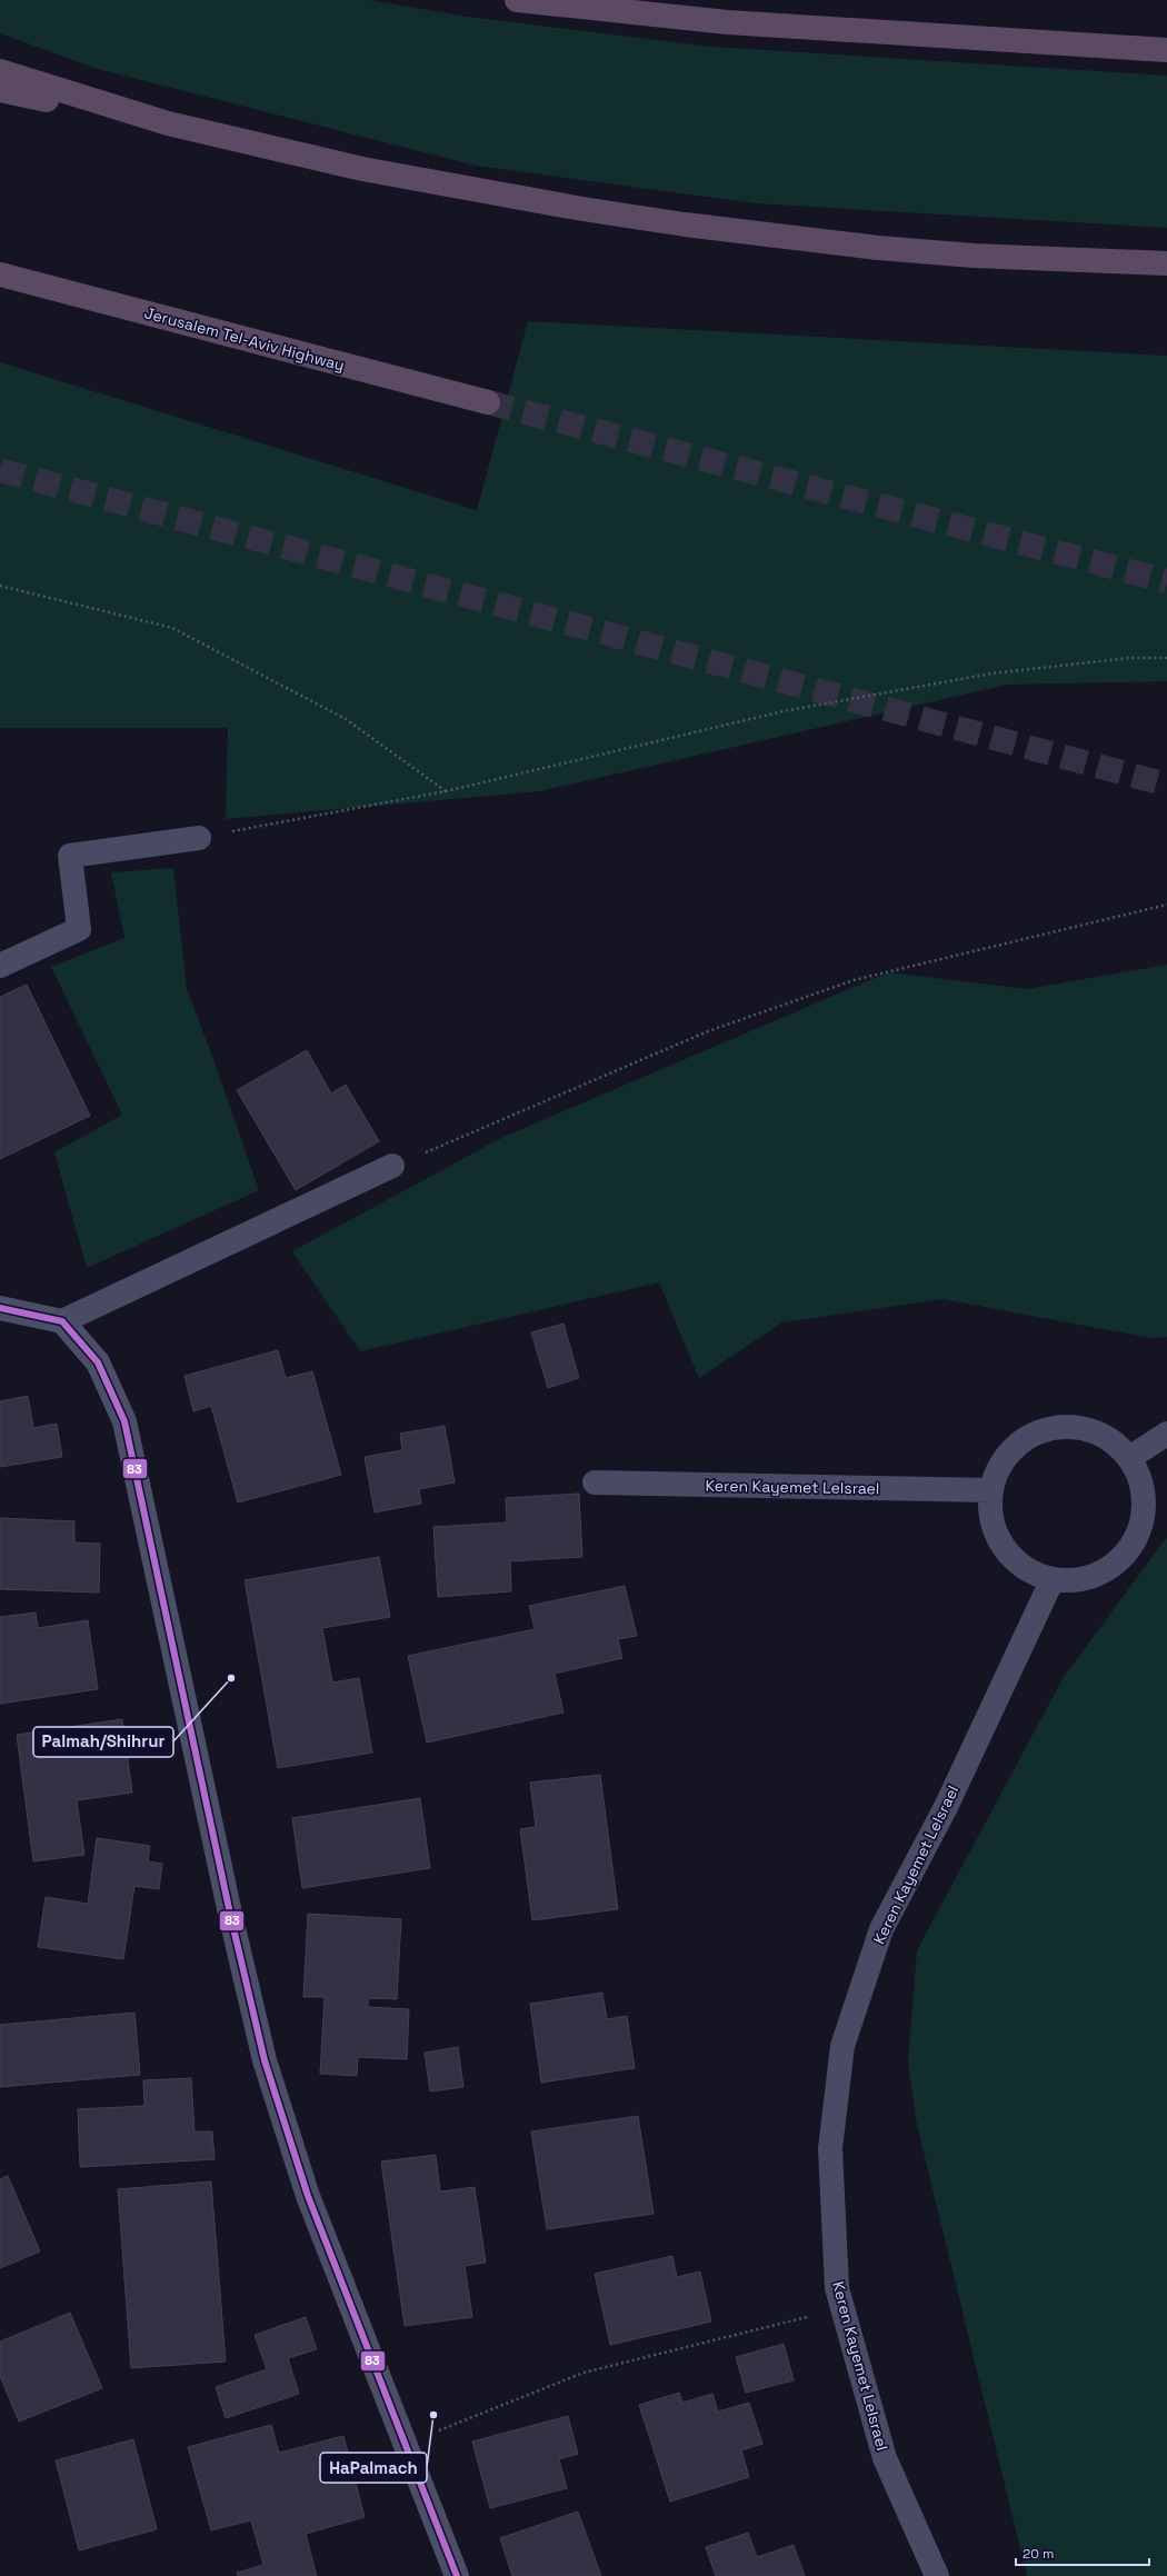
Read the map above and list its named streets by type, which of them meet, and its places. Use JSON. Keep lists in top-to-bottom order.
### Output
{
  "streets": {
    "highway": ["Jerusalem Tel-Aviv Highway"],
    "street": ["Keren Kayemet LeIsrael"]
  },
  "places": ["Palmah/Shihrur", "HaPalmach"],
  "lines": ["transit line 83"],
  "scale_bar": "20 m"
}
